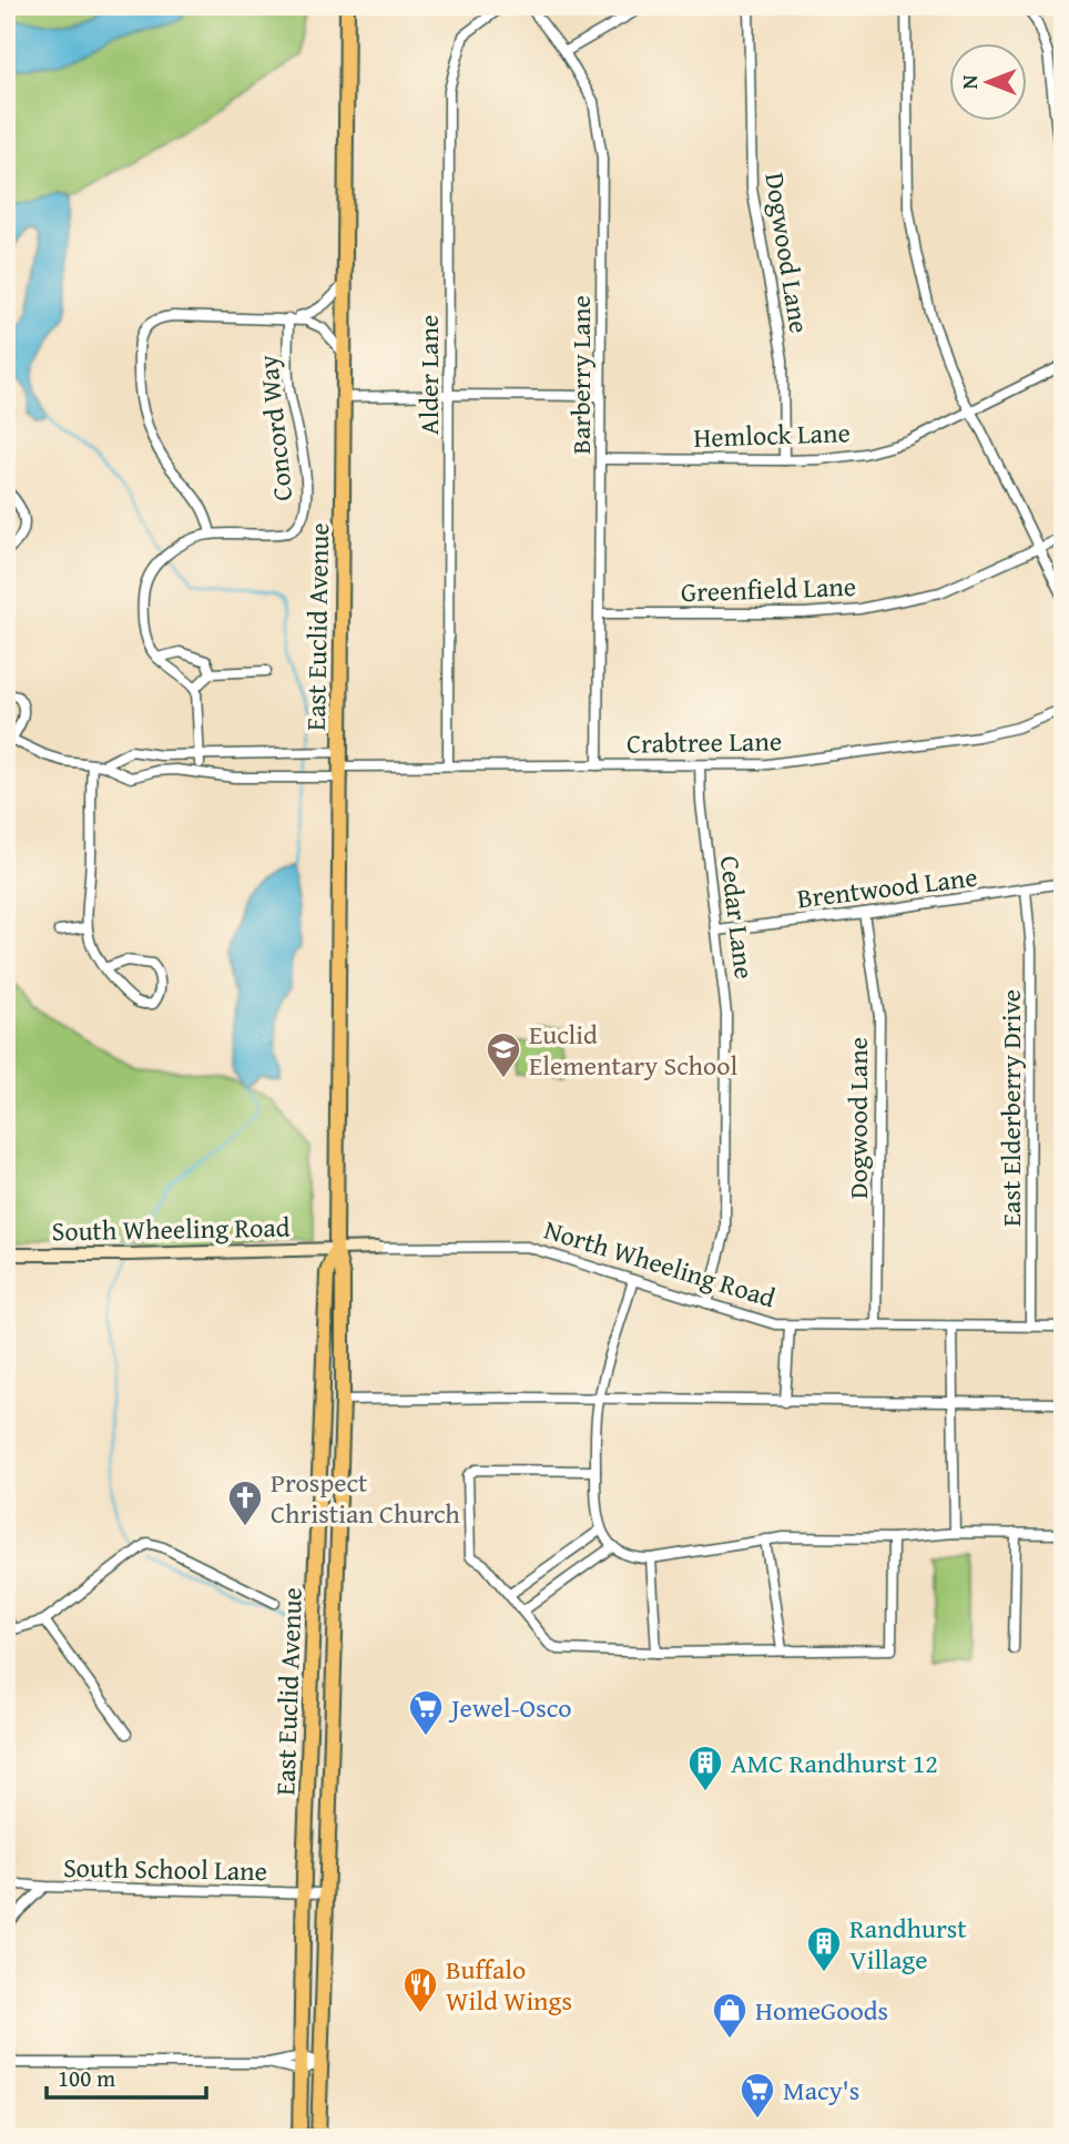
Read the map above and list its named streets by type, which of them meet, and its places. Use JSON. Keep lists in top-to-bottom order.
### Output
{
  "streets": {
    "main road": ["East Euclid Avenue"],
    "street": [
      "Dogwood Lane",
      "Alder Lane",
      "Barberry Lane",
      "Concord Way",
      "Hemlock Lane",
      "Greenfield Lane",
      "Crabtree Lane",
      "Brentwood Lane",
      "Cedar Lane",
      "East Elderberry Drive",
      "South Wheeling Road",
      "North Wheeling Road",
      "South School Lane"
    ]
  },
  "crossings": [
    ["Dogwood Lane", "Hemlock Lane"],
    ["Dogwood Lane", "Brentwood Lane"],
    ["Dogwood Lane", "North Wheeling Road"],
    ["Alder Lane", "Crabtree Lane"],
    ["Barberry Lane", "Hemlock Lane"],
    ["Barberry Lane", "Greenfield Lane"],
    ["Barberry Lane", "Crabtree Lane"],
    ["East Euclid Avenue", "Crabtree Lane"],
    ["East Euclid Avenue", "South Wheeling Road"],
    ["East Euclid Avenue", "North Wheeling Road"],
    ["East Euclid Avenue", "South School Lane"],
    ["Crabtree Lane", "Cedar Lane"],
    ["Brentwood Lane", "Cedar Lane"],
    ["Brentwood Lane", "East Elderberry Drive"],
    ["Cedar Lane", "North Wheeling Road"],
    ["East Elderberry Drive", "North Wheeling Road"],
    ["South Wheeling Road", "North Wheeling Road"]
  ],
  "places": {
    "school or university": ["Euclid Elementary School"],
    "church": ["Prospect Christian Church"],
    "supermarket": ["Jewel-Osco", "Macy's"],
    "building": ["AMC Randhurst 12", "Randhurst Village"],
    "restaurant": ["Buffalo Wild Wings"],
    "shop": ["HomeGoods"]
  },
  "scale_bar": "100 m",
  "north": "left"
}
